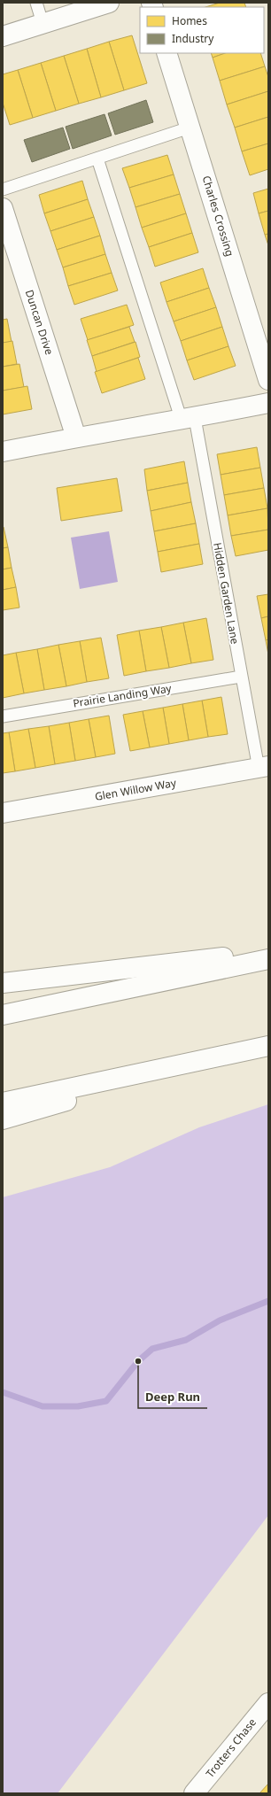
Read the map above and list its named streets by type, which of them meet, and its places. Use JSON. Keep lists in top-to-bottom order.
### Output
{
  "streets": {
    "main road": [
      "Charles Crossing",
      "Duncan Drive",
      "Glen Willow Way",
      "Trotters Chase"
    ],
    "lane": ["Hidden Garden Lane", "Prairie Landing Way"]
  },
  "crossings": [
    ["Hidden Garden Lane", "Prairie Landing Way"],
    ["Hidden Garden Lane", "Glen Willow Way"]
  ],
  "places": ["Deep Run"],
  "legend": ["Homes", "Industry"]
}
